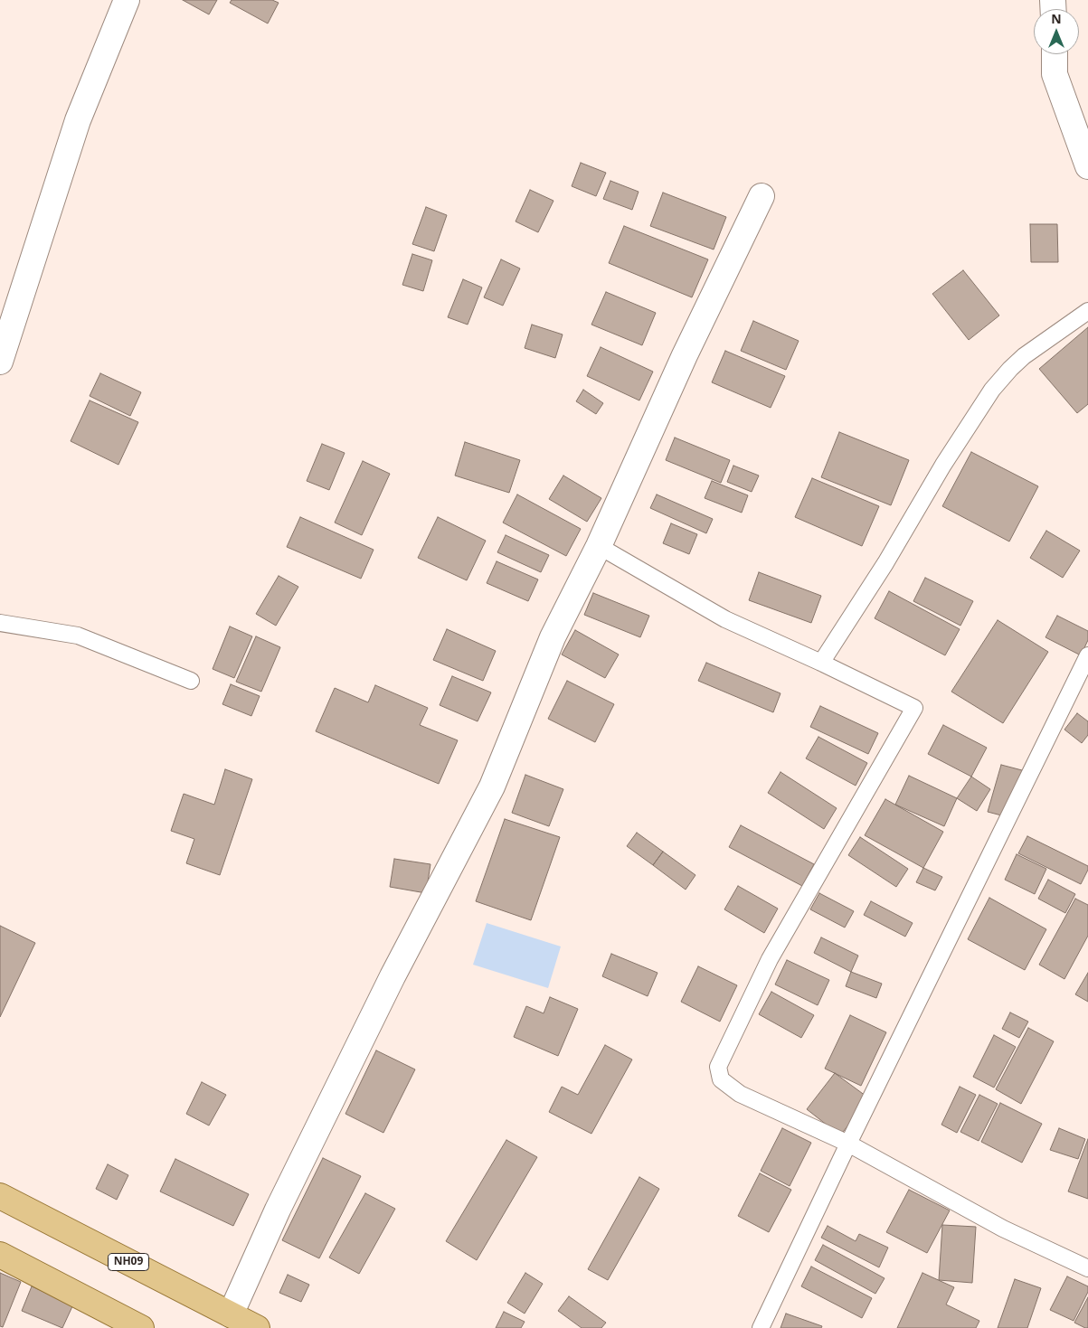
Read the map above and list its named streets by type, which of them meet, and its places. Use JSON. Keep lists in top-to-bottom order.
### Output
{
  "streets": {
    "main road": ["NH09"]
  },
  "north": "top"
}
